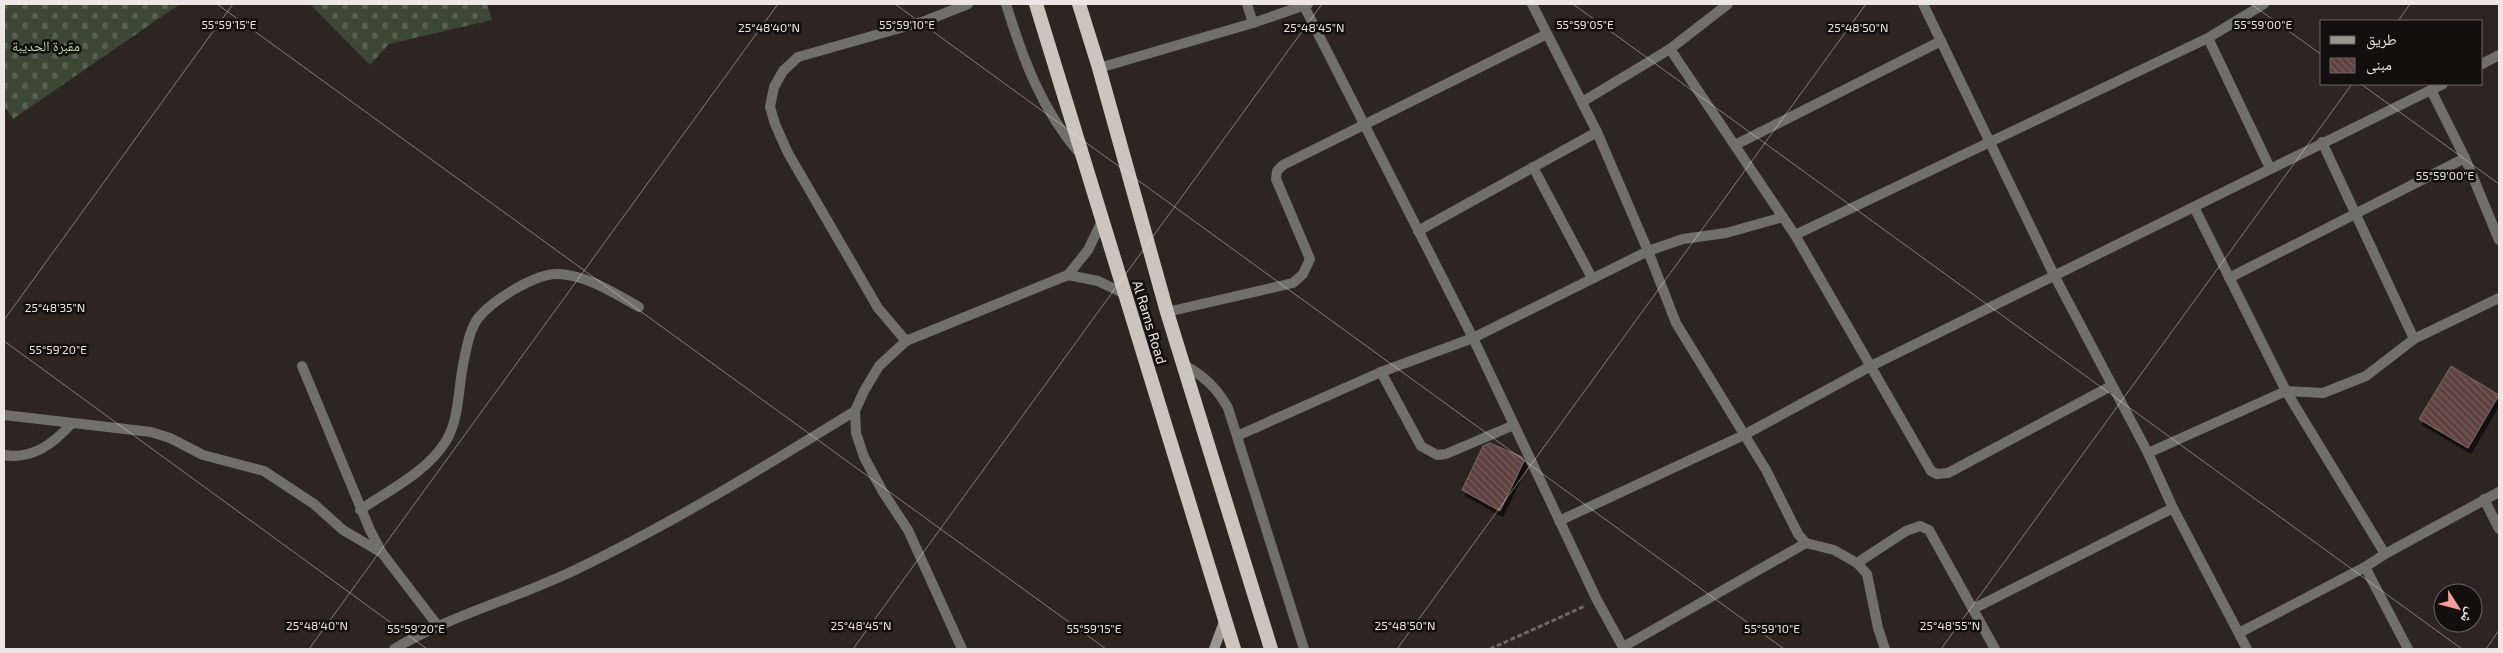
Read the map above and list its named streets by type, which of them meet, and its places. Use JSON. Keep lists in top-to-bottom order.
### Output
{
  "streets": {
    "highway": ["Al Rams Road"]
  },
  "parks": ["مقبرة الحديبة"],
  "legend": ["طريق", "مبنى"],
  "north": "bottom right",
  "coordinates": [
    "55°59'15\"E",
    "55°59'10\"E",
    "55°59'05\"E",
    "55°59'00\"E",
    "25°48'40\"N",
    "25°48'45\"N",
    "25°48'50\"N",
    "25°48'35\"N",
    "55°59'20\"E",
    "25°48'55\"N"
  ]
}
